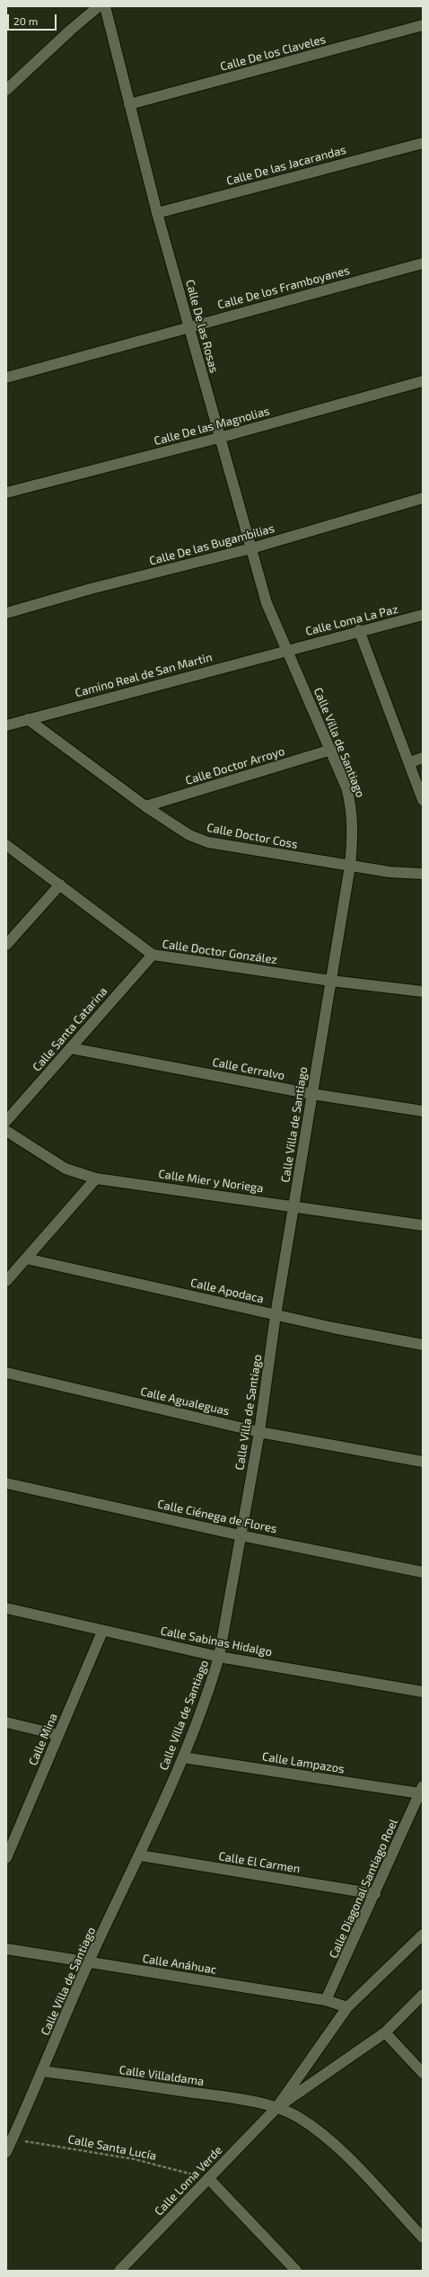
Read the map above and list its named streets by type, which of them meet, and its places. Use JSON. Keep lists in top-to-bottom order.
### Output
{
  "streets": {
    "street": [
      "Calle De los Claveles",
      "Calle De las Jacarandas",
      "Calle De los Framboyanes",
      "Calle De las Rosas",
      "Calle De las Magnolias",
      "Calle De las Bugambilias",
      "Calle Loma La Paz",
      "Camino Real de San Martin",
      "Calle Villa de Santiago",
      "Calle Doctor Arroyo",
      "Calle Doctor Coss",
      "Calle Doctor González",
      "Calle Santa Catarina",
      "Calle Cerralvo",
      "Calle Mier y Noriega",
      "Calle Apodaca",
      "Calle Agualeguas",
      "Calle Ciénega de Flores",
      "Calle Sabinas Hidalgo",
      "Calle Mina",
      "Calle Lampazos",
      "Calle El Carmen",
      "Calle Diagonal Santiago Roel",
      "Calle Anáhuac",
      "Calle Villaldama",
      "Calle Loma Verde"
    ],
    "path": ["Calle Santa Lucía"]
  },
  "crossings": [
    ["Calle De los Claveles", "Calle De las Rosas"],
    ["Calle De las Jacarandas", "Calle De las Rosas"],
    ["Calle De los Framboyanes", "Calle De las Rosas"],
    ["Calle De las Rosas", "Calle De las Magnolias"],
    ["Calle De las Rosas", "Calle De las Bugambilias"],
    ["Calle De las Rosas", "Calle Loma La Paz"],
    ["Calle De las Rosas", "Camino Real de San Martin"],
    ["Calle De las Rosas", "Calle Villa de Santiago"],
    ["Calle Loma La Paz", "Camino Real de San Martin"],
    ["Calle Loma La Paz", "Calle Villa de Santiago"],
    ["Camino Real de San Martin", "Calle Villa de Santiago"],
    ["Camino Real de San Martin", "Calle Doctor Coss"],
    ["Calle Villa de Santiago", "Calle Doctor Arroyo"],
    ["Calle Villa de Santiago", "Calle Doctor Coss"],
    ["Calle Villa de Santiago", "Calle Doctor González"],
    ["Calle Villa de Santiago", "Calle Cerralvo"],
    ["Calle Villa de Santiago", "Calle Mier y Noriega"],
    ["Calle Villa de Santiago", "Calle Apodaca"],
    ["Calle Villa de Santiago", "Calle Agualeguas"],
    ["Calle Villa de Santiago", "Calle Ciénega de Flores"],
    ["Calle Villa de Santiago", "Calle Sabinas Hidalgo"],
    ["Calle Villa de Santiago", "Calle Lampazos"],
    ["Calle Villa de Santiago", "Calle El Carmen"],
    ["Calle Villa de Santiago", "Calle Anáhuac"],
    ["Calle Villa de Santiago", "Calle Villaldama"],
    ["Calle Villa de Santiago", "Calle Santa Lucía"],
    ["Calle Doctor Arroyo", "Calle Doctor Coss"],
    ["Calle Doctor González", "Calle Santa Catarina"],
    ["Calle Santa Catarina", "Calle Cerralvo"],
    ["Calle Sabinas Hidalgo", "Calle Mina"],
    ["Calle Lampazos", "Calle Diagonal Santiago Roel"],
    ["Calle El Carmen", "Calle Diagonal Santiago Roel"],
    ["Calle Diagonal Santiago Roel", "Calle Anáhuac"],
    ["Calle Villaldama", "Calle Loma Verde"],
    ["Calle Santa Lucía", "Calle Loma Verde"]
  ],
  "scale_bar": "20 m"
}
